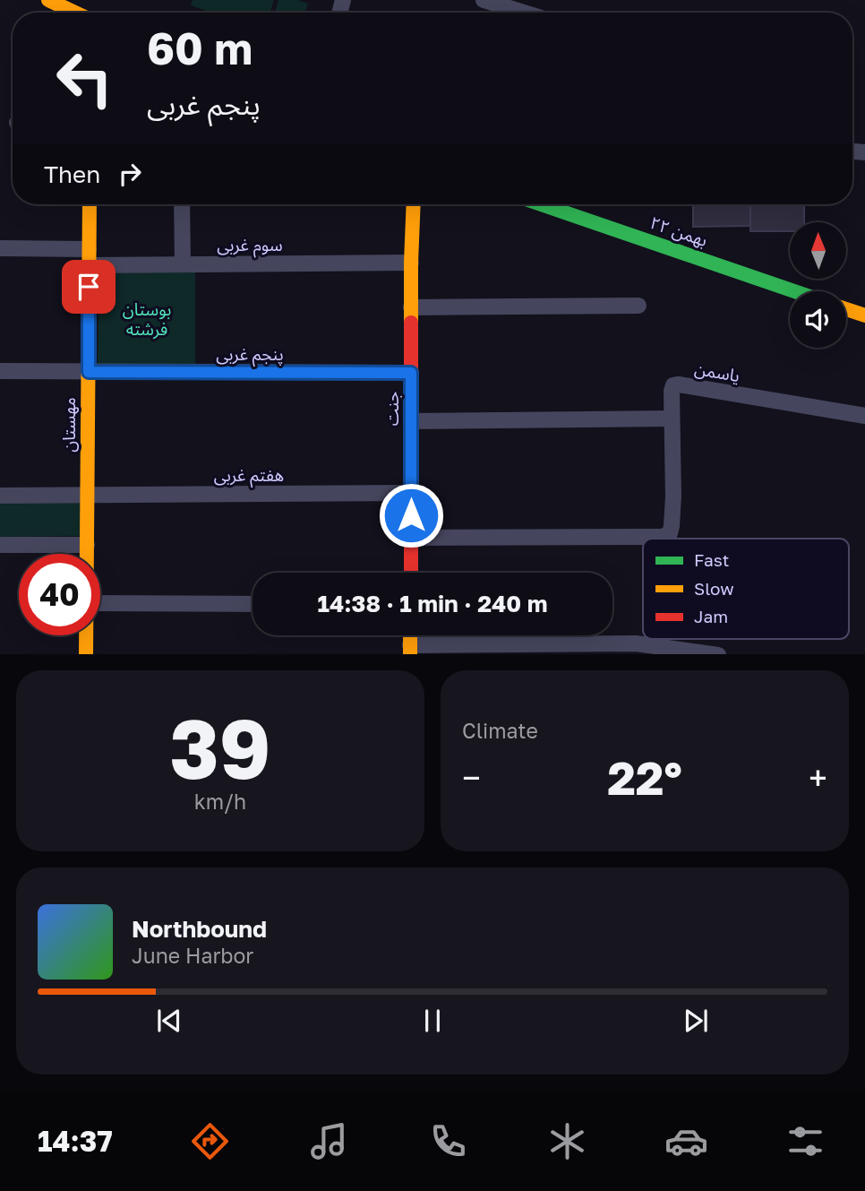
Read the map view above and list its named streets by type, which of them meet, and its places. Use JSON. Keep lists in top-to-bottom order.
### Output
{
  "streets": {
    "street": [
      "۲۲ بهمن",
      "سوم غربی",
      "پنجم غربی",
      "یاسمن",
      "جنت",
      "مهستان",
      "هفتم غربی"
    ]
  },
  "crossings": [
    ["سوم غربی", "جنت"],
    ["سوم غربی", "مهستان"],
    ["پنجم غربی", "جنت"],
    ["پنجم غربی", "مهستان"],
    ["یاسمن", "جنت"],
    ["جنت", "هفتم غربی"],
    ["مهستان", "هفتم غربی"]
  ],
  "parks": ["بوستان فرشته"],
  "legend": ["Fast", "Slow", "Jam"],
  "north": "top",
  "page": {
    "turn": ["60 m", "پنجم غربی"],
    "then": "Then",
    "limit": "40",
    "trip": "14:38 · 1 min · 240 m",
    "tile": [
      ["39", "km/h"],
      "Climate"
    ],
    "heat": ["−", "22°", "+"],
    "song": ["Northbound", "June Harbor"],
    "tabs": "14:37"
  }
}
